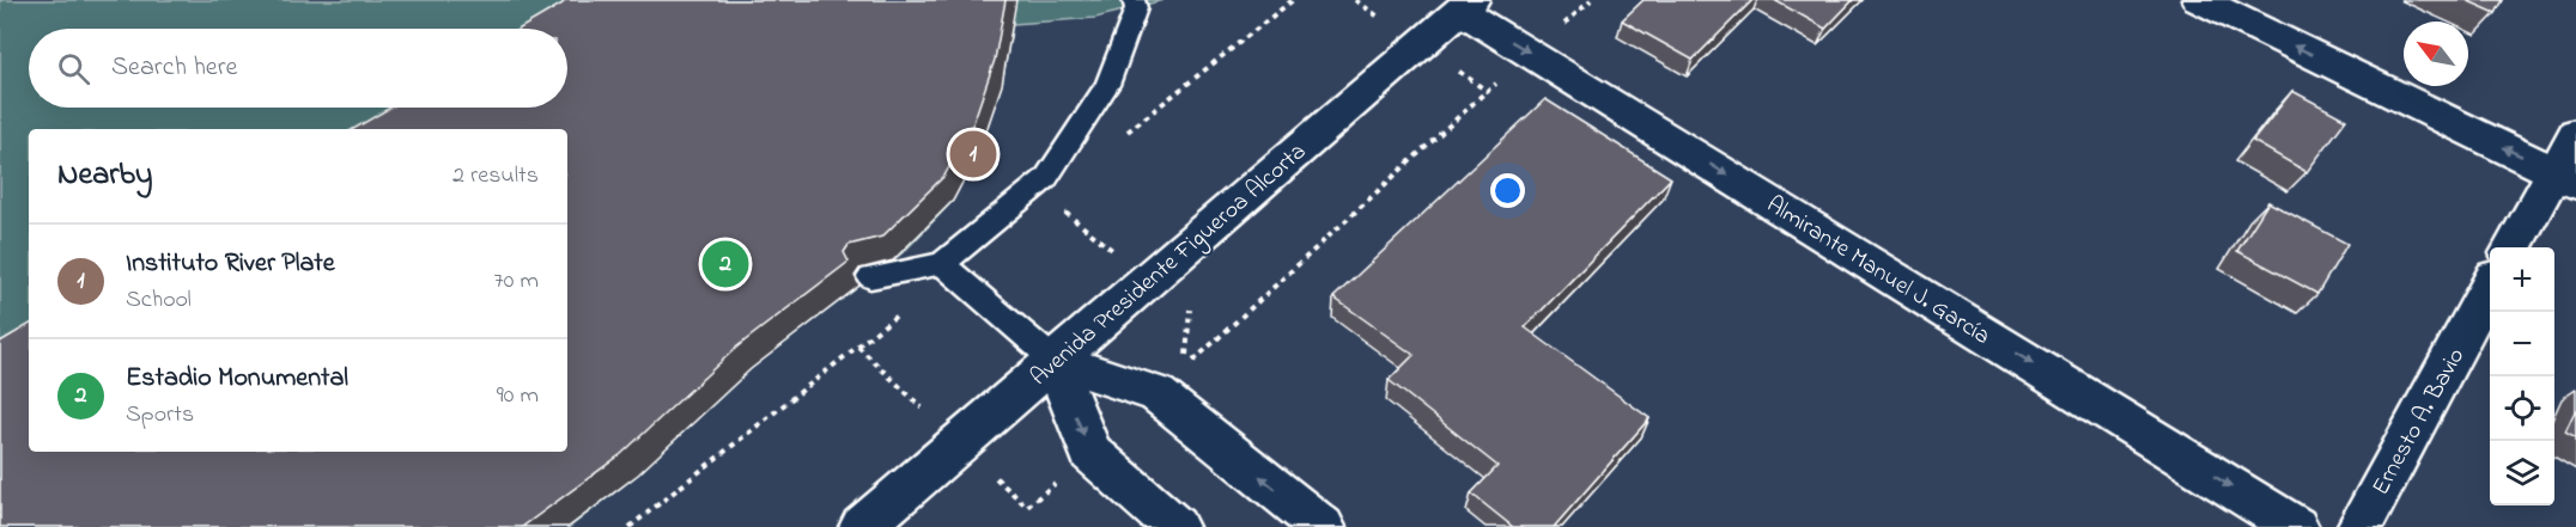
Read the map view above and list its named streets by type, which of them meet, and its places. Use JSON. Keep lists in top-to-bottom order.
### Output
{
  "streets": {
    "street": ["Avenida Presidente Figueroa Alcorta", "Almirante Manuel J. García", "Ernesto A. Bavio"]
  },
  "crossings": [
    ["Avenida Presidente Figueroa Alcorta", "Almirante Manuel J. García"]
  ],
  "one_way": ["Almirante Manuel J. García"],
  "north": "top left",
  "page": {
    "search": "Search here",
    "pins": ["1", "2"],
    "heading": ["Nearby", "2 results"],
    "list": [
      {
        "mark": "1",
        "name": "Instituto River Plate",
        "note": "School",
        "value": "70 m"
      },
      {
        "mark": "2",
        "name": "Estadio Monumental",
        "note": "Sports",
        "value": "90 m"
      }
    ],
    "map_buttons": ["+", "−"]
  }
}
